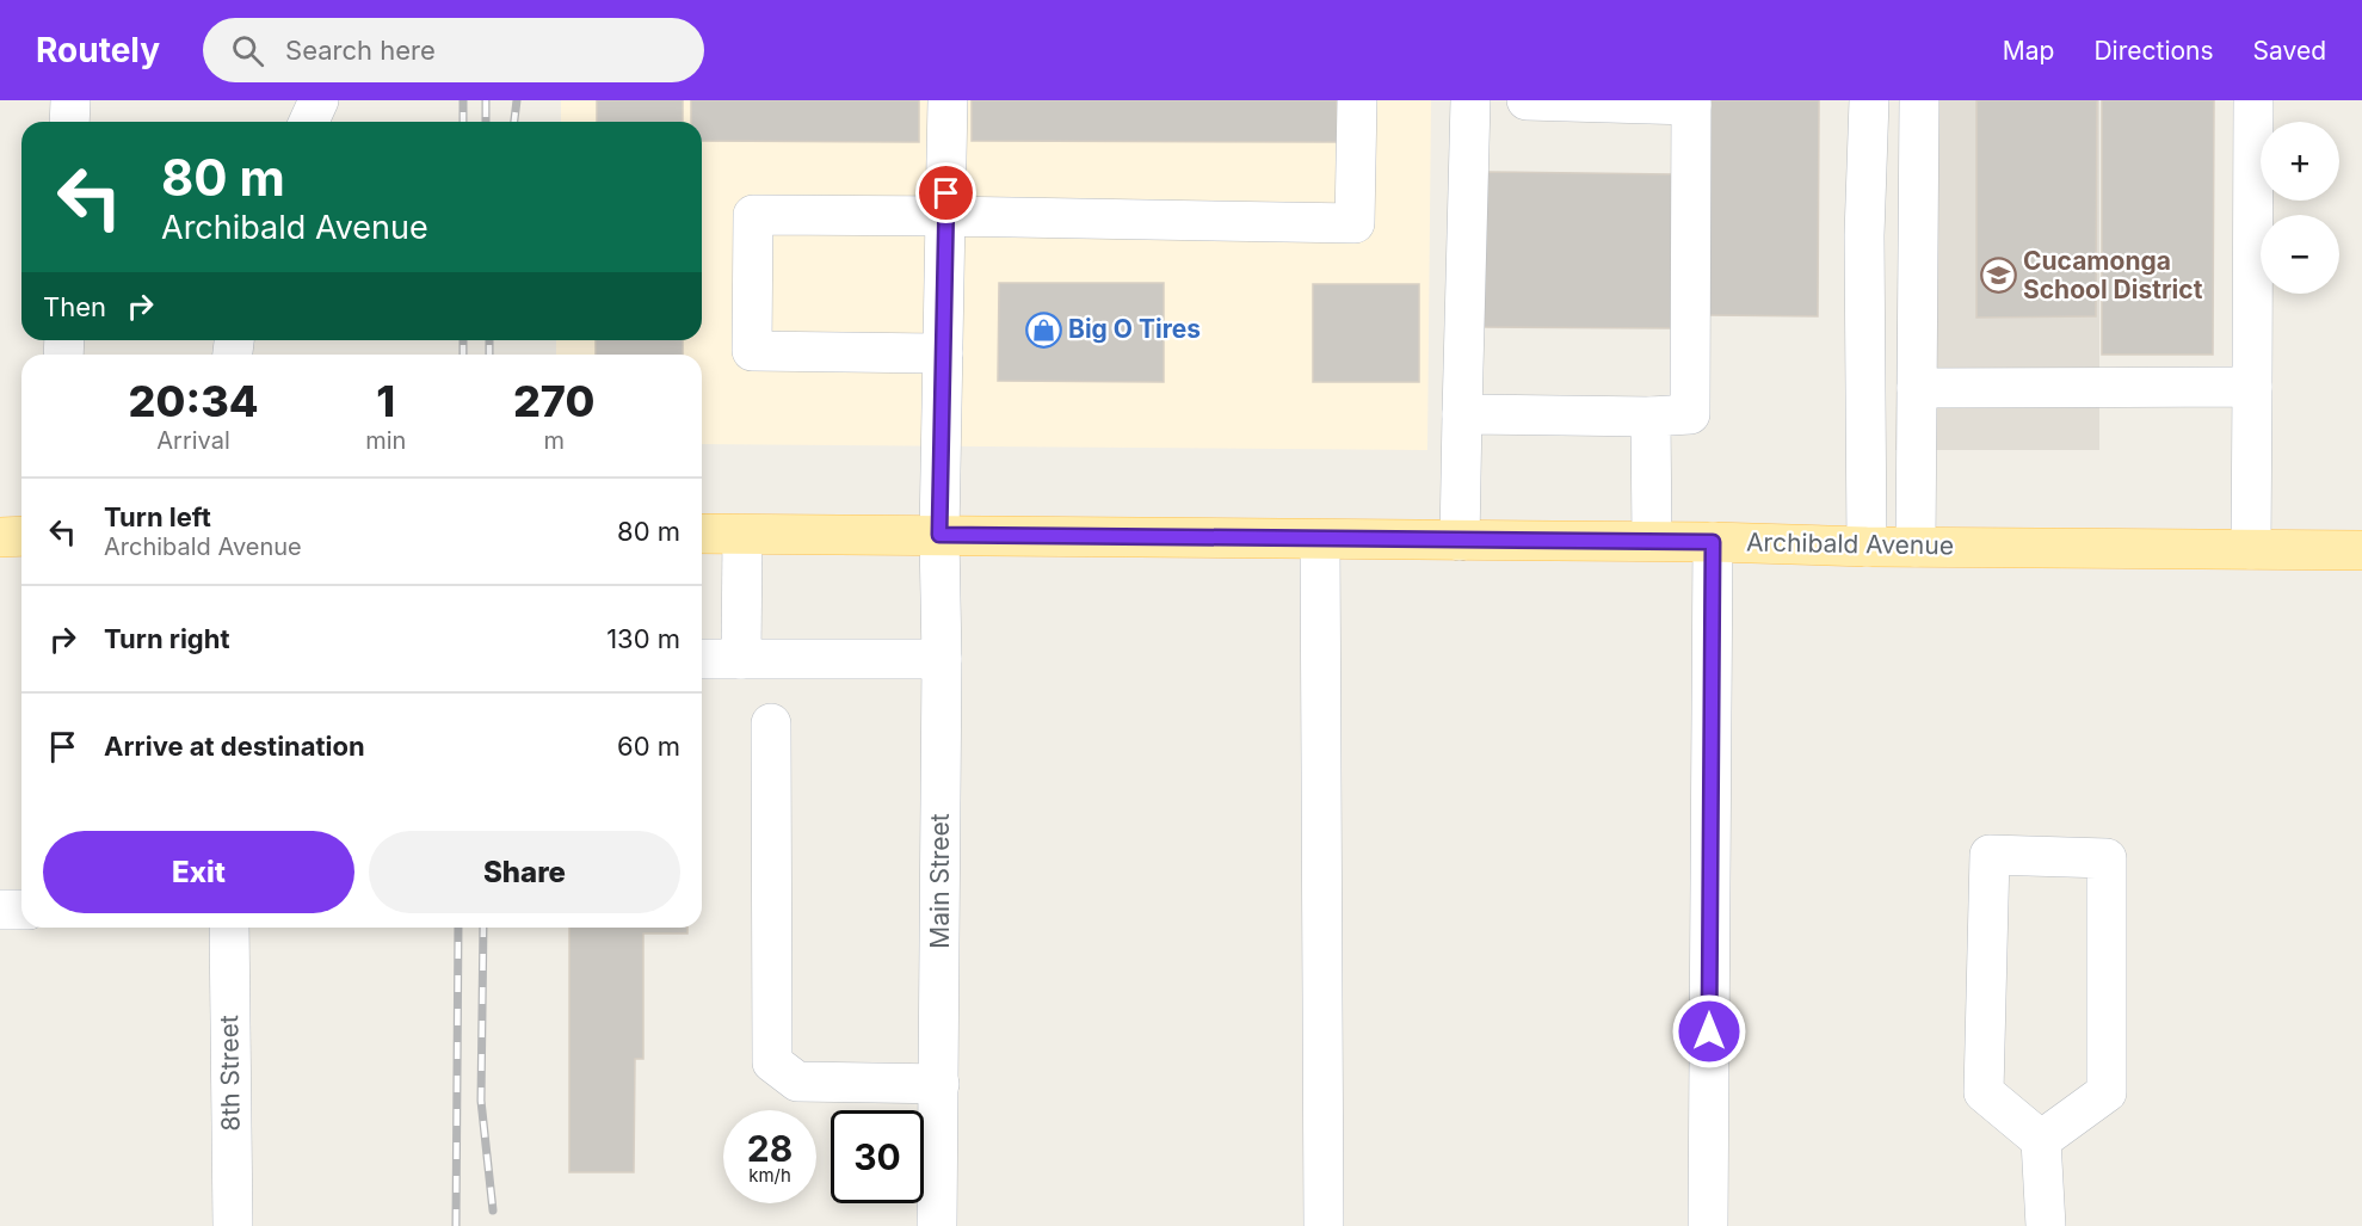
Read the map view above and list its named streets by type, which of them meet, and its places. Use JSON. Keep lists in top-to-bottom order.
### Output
{
  "streets": {
    "main road": ["Archibald Avenue"],
    "street": ["Main Street", "8th Street"]
  },
  "crossings": [
    ["Archibald Avenue", "Main Street"]
  ],
  "places": {
    "school or university": ["Cucamonga School District"],
    "shop": ["Big O Tires"]
  },
  "page": {
    "header": "Routely",
    "search": "Search here",
    "nav": ["Map", "Directions", "Saved"],
    "map_buttons": ["+", "−"],
    "turn": ["80 m", "Archibald Avenue"],
    "then": "Then",
    "eta": [
      "20:34",
      "Arrival",
      "1",
      "min",
      "270",
      "m"
    ],
    "list": [
      {
        "name": "Turn left",
        "note": "Archibald Avenue",
        "value": "80 m"
      },
      {
        "name": "Turn right",
        "value": "130 m"
      },
      {
        "name": "Arrive at destination",
        "value": "60 m"
      }
    ],
    "buttons": ["Exit", "Share"],
    "speed": "28 km/h",
    "limit": "30"
  }
}
